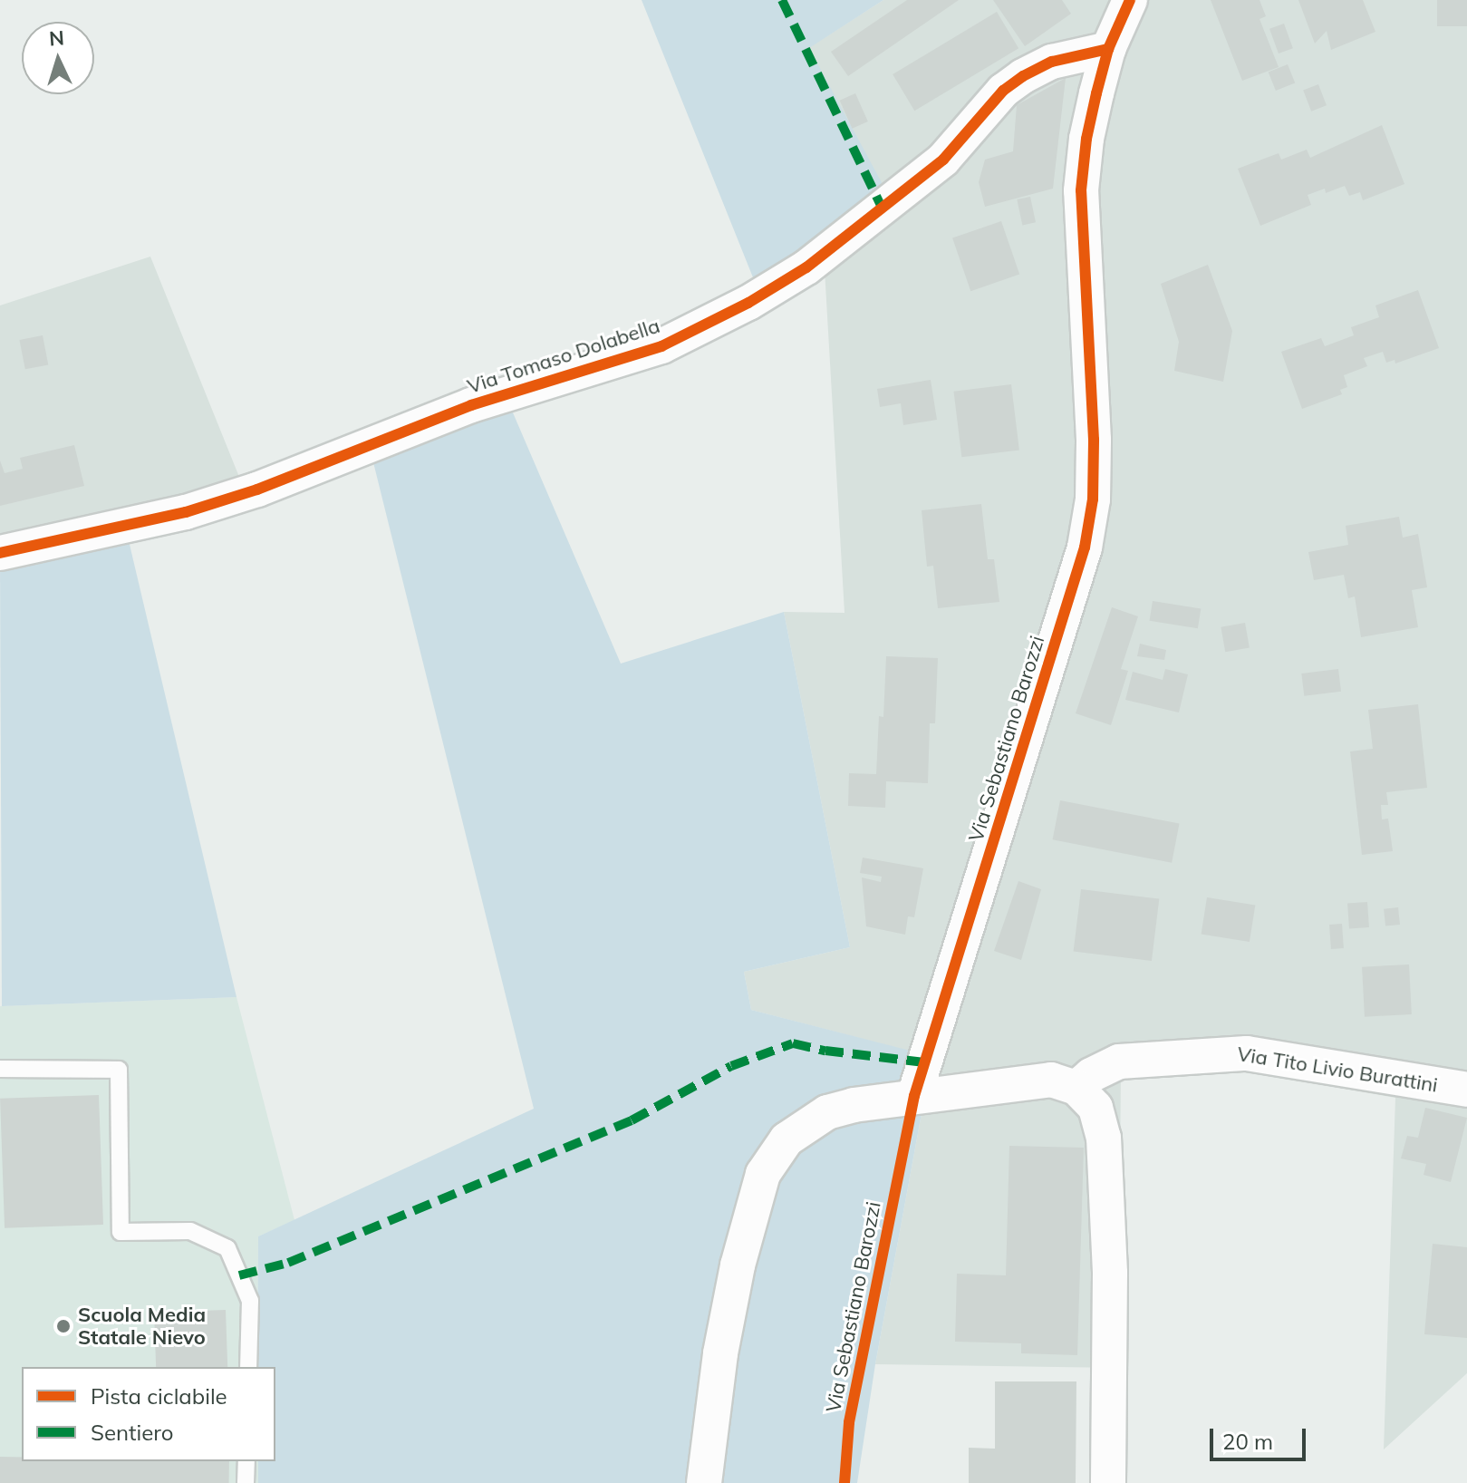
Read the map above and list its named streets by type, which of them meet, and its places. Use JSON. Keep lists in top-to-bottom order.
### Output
{
  "streets": {
    "street": ["Via Tomaso Dolabella", "Via Sebastiano Barozzi", "Via Tito Livio Burattini"]
  },
  "crossings": [
    ["Via Tomaso Dolabella", "Via Sebastiano Barozzi"]
  ],
  "places": ["Scuola Media Statale Nievo"],
  "legend": ["Pista ciclabile", "Sentiero"],
  "scale_bar": "20 m",
  "north": "top"
}
